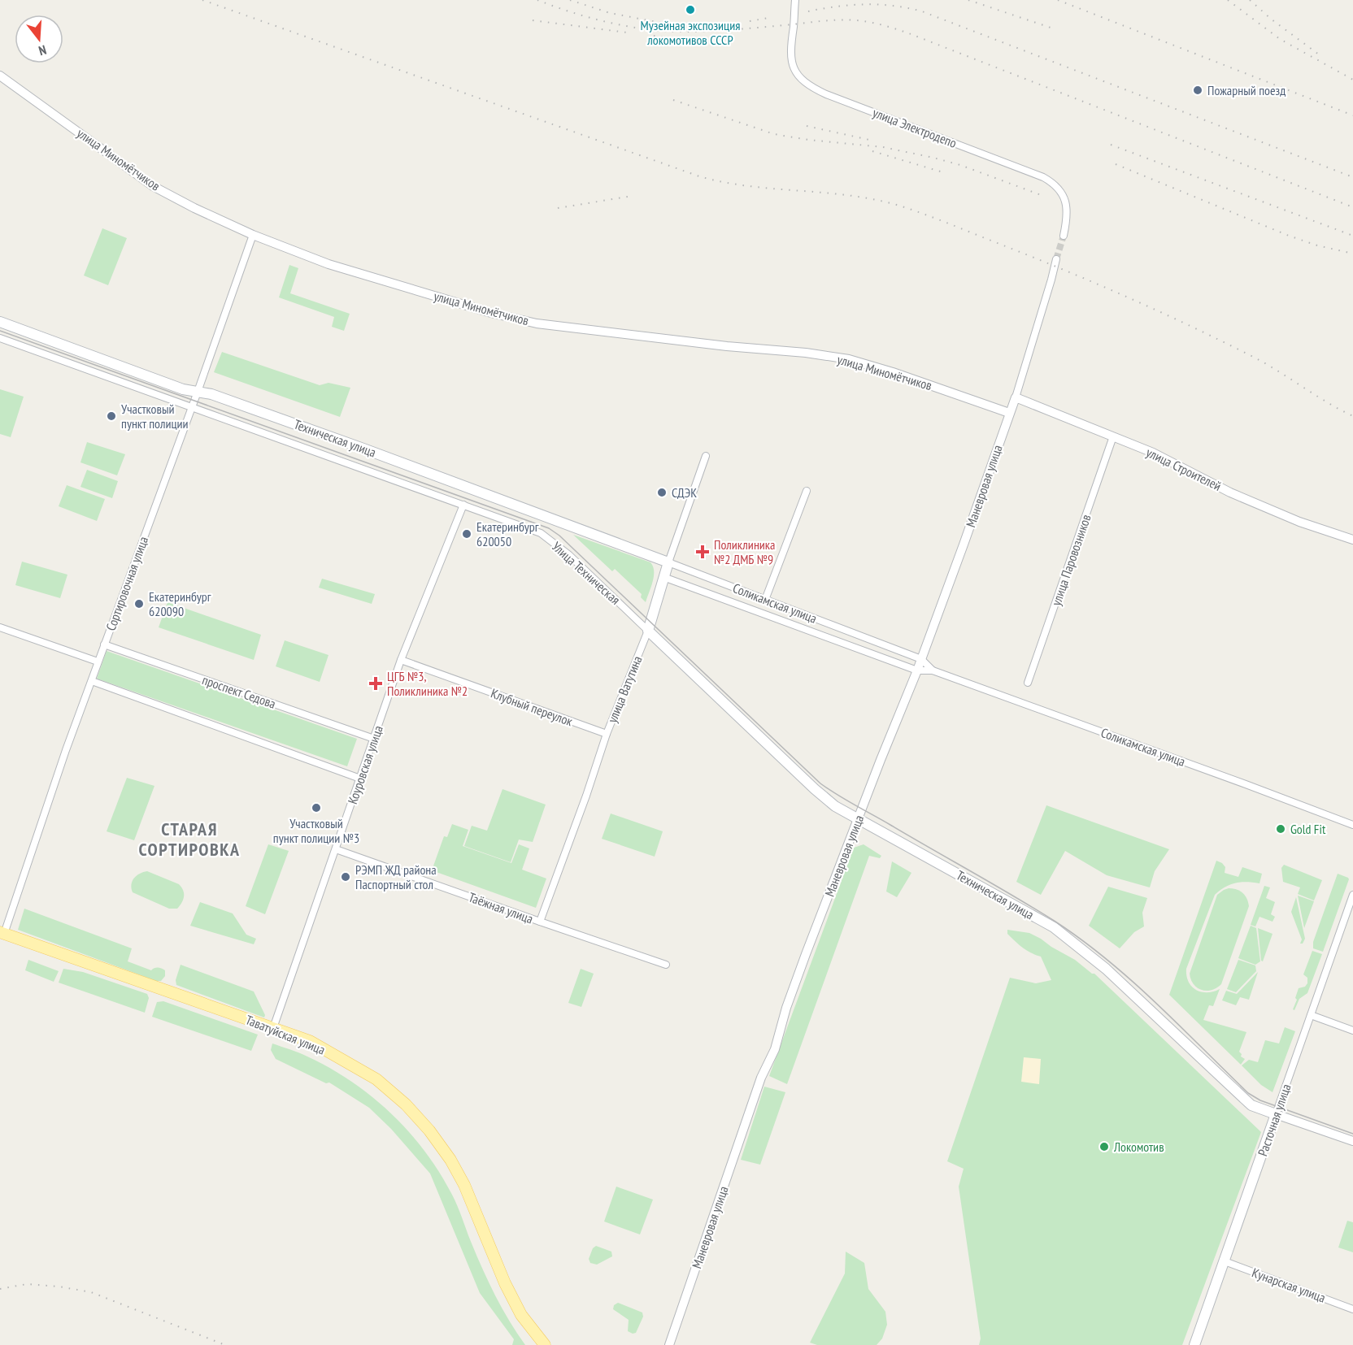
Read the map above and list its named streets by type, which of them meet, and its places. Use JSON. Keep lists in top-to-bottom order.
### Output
{
  "streets": {
    "main road": [
      "Техническая улица",
      "улица Ватутина",
      "Таватуйская улица",
      "Расточная улица"
    ],
    "street": [
      "улица Электродепо",
      "улица Миномётчиков",
      "улица Строителей",
      "Маневровая улица",
      "улица Паровозников",
      "Улица Техническая",
      "Сортировочная улица",
      "Соликамская улица",
      "проспект Седова",
      "Клубный переулок",
      "Коуровская улица",
      "Таёжная улица",
      "Кунарская улица"
    ]
  },
  "crossings": [
    ["улица Миномётчиков", "Маневровая улица"],
    ["улица Миномётчиков", "Сортировочная улица"],
    ["Техническая улица", "Маневровая улица"],
    ["Техническая улица", "Улица Техническая"],
    ["Техническая улица", "Сортировочная улица"],
    ["Техническая улица", "Соликамская улица"],
    ["Техническая улица", "улица Ватутина"],
    ["Техническая улица", "Расточная улица"],
    ["улица Строителей", "Маневровая улица"],
    ["улица Строителей", "улица Паровозников"],
    ["Маневровая улица", "Соликамская улица"],
    ["Улица Техническая", "Сортировочная улица"],
    ["Улица Техническая", "улица Ватутина"],
    ["Улица Техническая", "Коуровская улица"],
    ["Сортировочная улица", "проспект Седова"],
    ["Сортировочная улица", "Таватуйская улица"],
    ["Соликамская улица", "улица Ватутина"],
    ["улица Ватутина", "Клубный переулок"],
    ["улица Ватутина", "Таёжная улица"],
    ["проспект Седова", "Коуровская улица"],
    ["Клубный переулок", "Коуровская улица"],
    ["Коуровская улица", "Таёжная улица"],
    ["Коуровская улица", "Таватуйская улица"],
    ["Расточная улица", "Кунарская улица"]
  ],
  "districts": ["СТАРАЯ СОРТИРОВКА"],
  "places": {
    "other": [
      "Музейная экспозиция локомотивов СССР",
      "Пожарный поезд",
      "Участковый пункт полиции",
      "СДЭК",
      "Екатеринбург 620050",
      "Екатеринбург 620090",
      "Участковый пункт полиции №3",
      "Gold Fit",
      "РЭМП ЖД района Паспортный стол",
      "Локомотив"
    ],
    "health": ["Поликлиника №2 ДМБ №9", "ЦГБ №3, Поликлиника №2"]
  },
  "north": "bottom"
}
